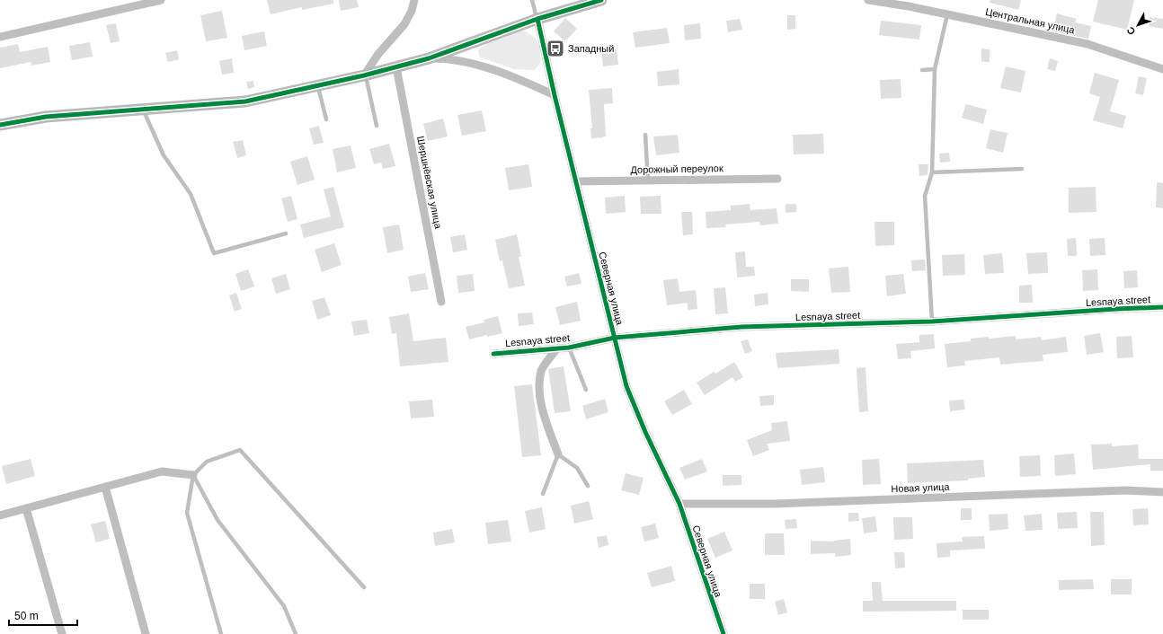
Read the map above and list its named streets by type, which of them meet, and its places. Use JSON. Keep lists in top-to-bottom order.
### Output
{
  "streets": {
    "street": [
      "Центральная улица",
      "Дорожный переулок",
      "Шершнёвская улица",
      "Северная улица",
      "Lesnaya street",
      "Новая улица"
    ]
  },
  "crossings": [
    ["Дорожный переулок", "Северная улица"],
    ["Северная улица", "Lesnaya street"],
    ["Северная улица", "Новая улица"]
  ],
  "places": {
    "bus stop": ["Западный"]
  },
  "scale_bar": "50 m",
  "north": "bottom left"
}
